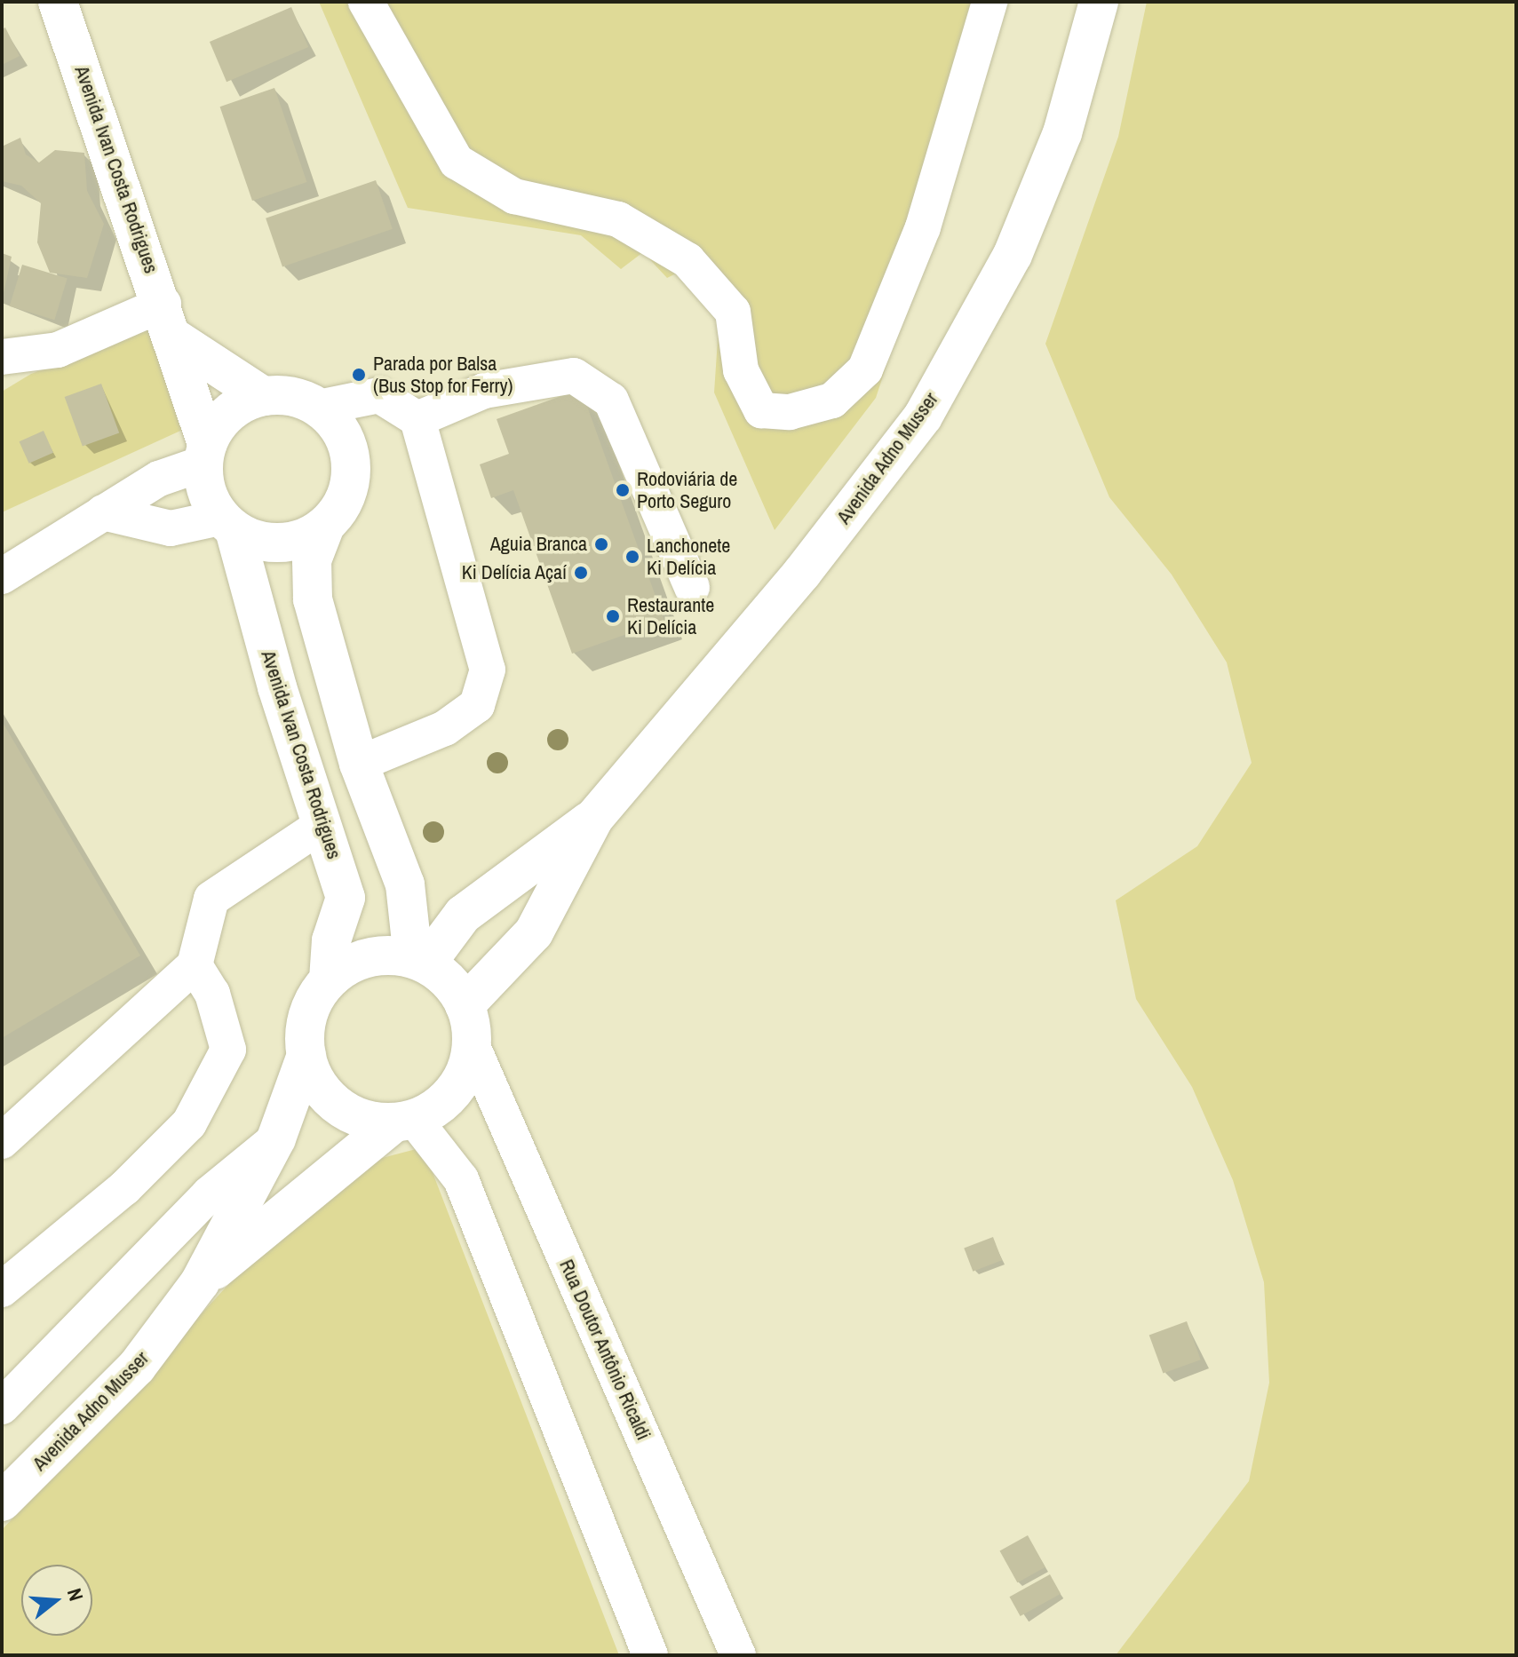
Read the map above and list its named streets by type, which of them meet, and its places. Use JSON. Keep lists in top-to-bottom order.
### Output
{
  "streets": {
    "main road": ["Avenida Ivan Costa Rodrigues", "Avenida Adno Musser"],
    "street": ["Rua Doutor Antônio Ricaldi"]
  },
  "crossings": [
    ["Avenida Ivan Costa Rodrigues", "Avenida Adno Musser"],
    ["Avenida Ivan Costa Rodrigues", "Rua Doutor Antônio Ricaldi"],
    ["Avenida Adno Musser", "Rua Doutor Antônio Ricaldi"]
  ],
  "places": [
    "Parada por Balsa (Bus Stop for Ferry)",
    "Rodoviária de Porto Seguro",
    "Aguia Branca",
    "Lanchonete Ki Delícia",
    "Ki Delícia Açaí",
    "Restaurante Ki Delícia"
  ],
  "north": "right"
}
